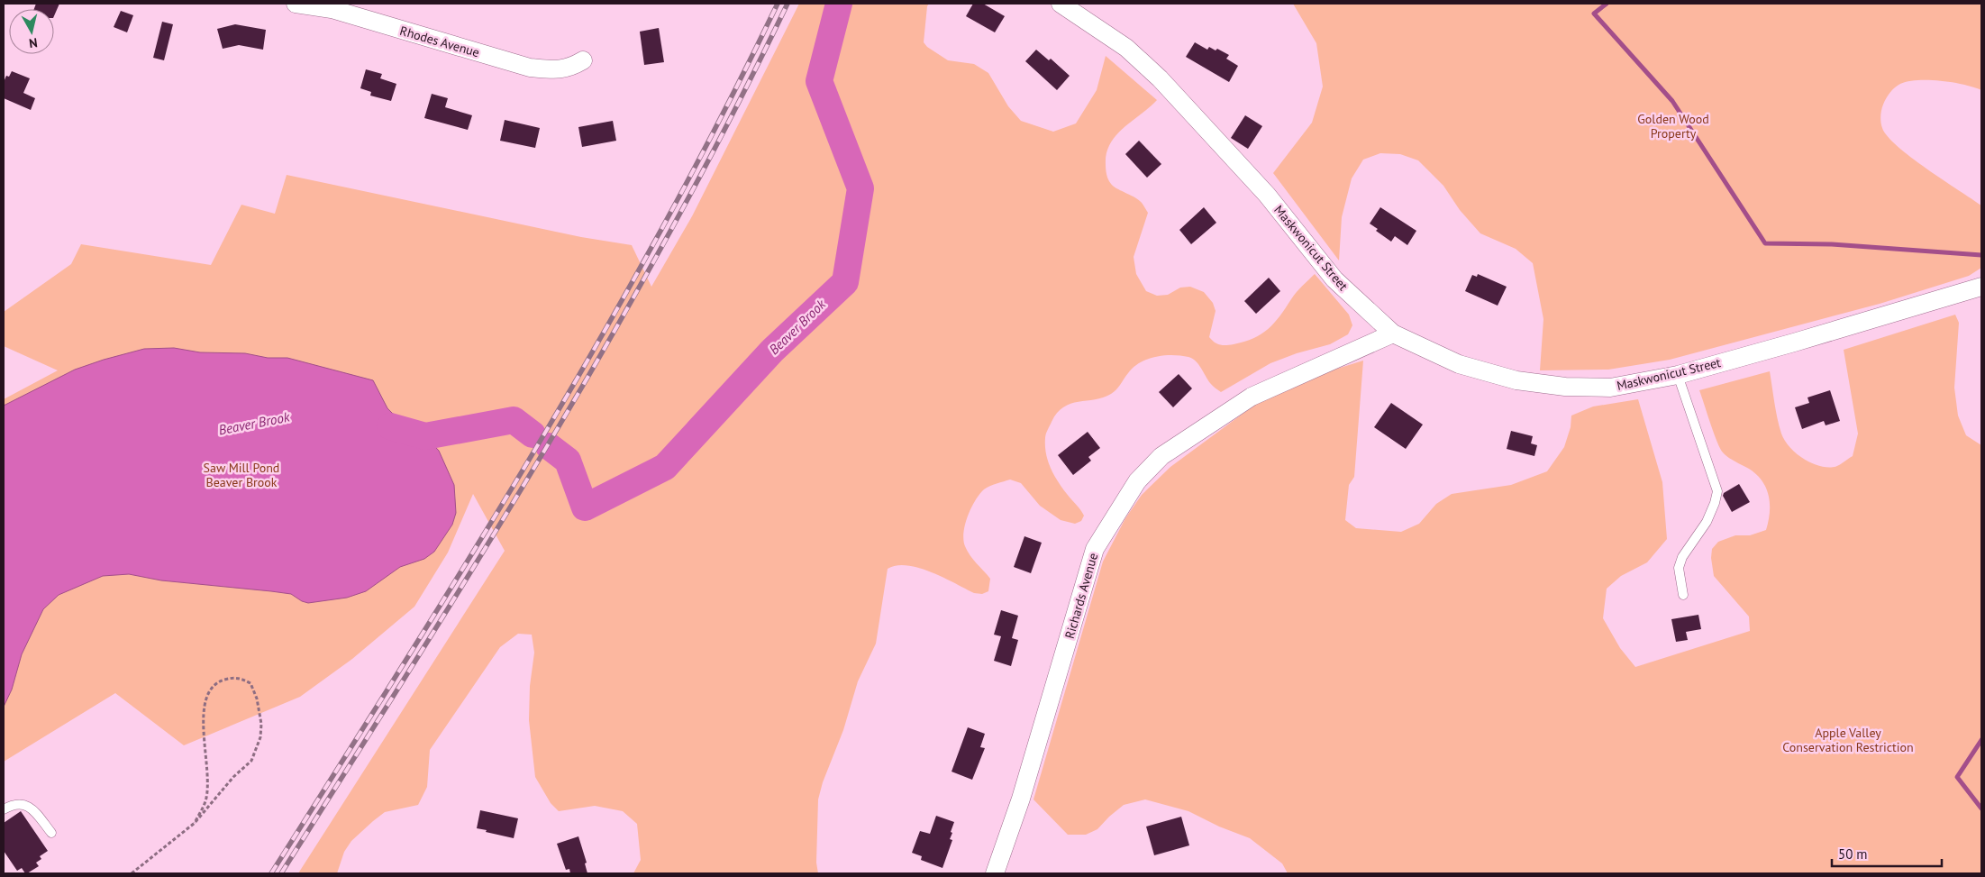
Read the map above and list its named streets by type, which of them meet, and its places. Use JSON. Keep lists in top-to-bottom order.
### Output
{
  "streets": {
    "street": ["Rhodes Avenue", "Maskwonicut Street", "Richards Avenue"]
  },
  "crossings": [
    ["Maskwonicut Street", "Richards Avenue"]
  ],
  "water": ["Beaver Brook"],
  "parks": ["Golden Wood Property", "Saw Mill Pond Beaver Brook", "Apple Valley Conservation Restriction"],
  "scale_bar": "50 m",
  "north": "bottom"
}
